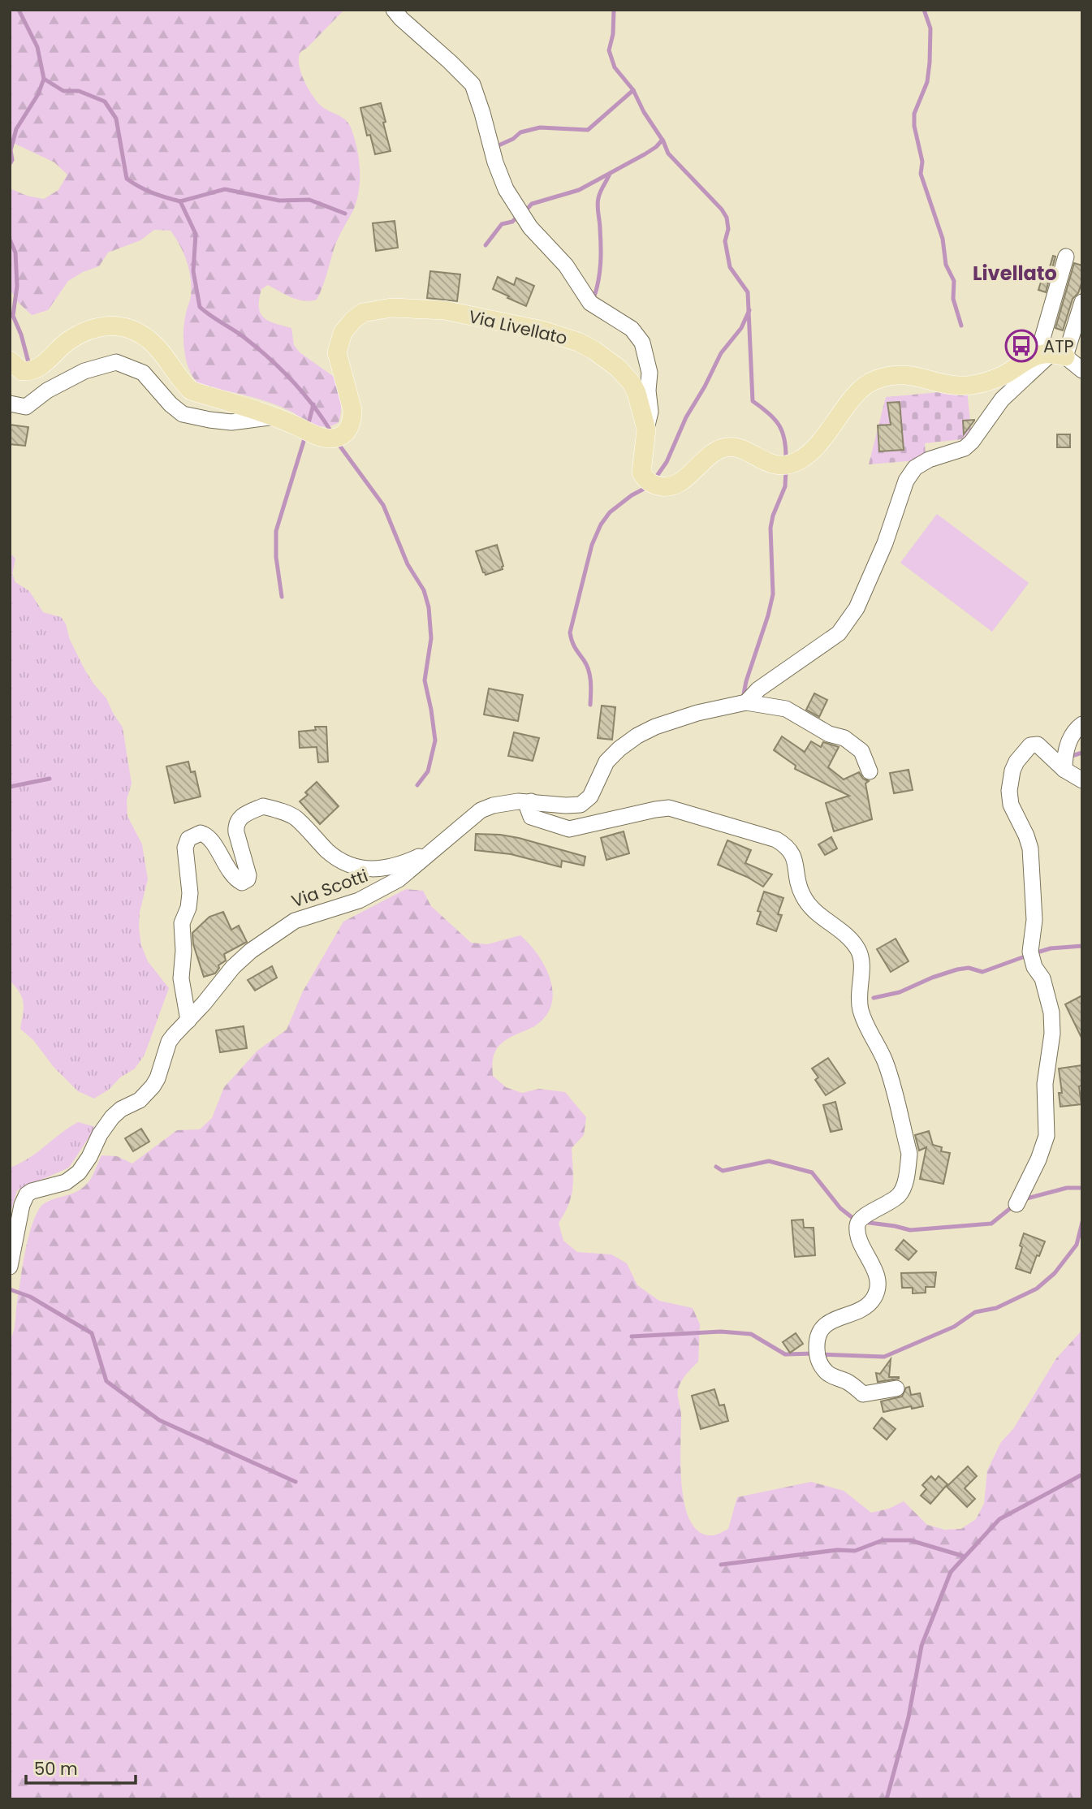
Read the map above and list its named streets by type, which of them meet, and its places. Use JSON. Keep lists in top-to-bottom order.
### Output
{
  "streets": {
    "main road": ["Via Livellato"],
    "street": ["Via Scotti"]
  },
  "districts": ["Livellato"],
  "places": {
    "bus stop": ["ATP"]
  },
  "scale_bar": "50 m"
}
